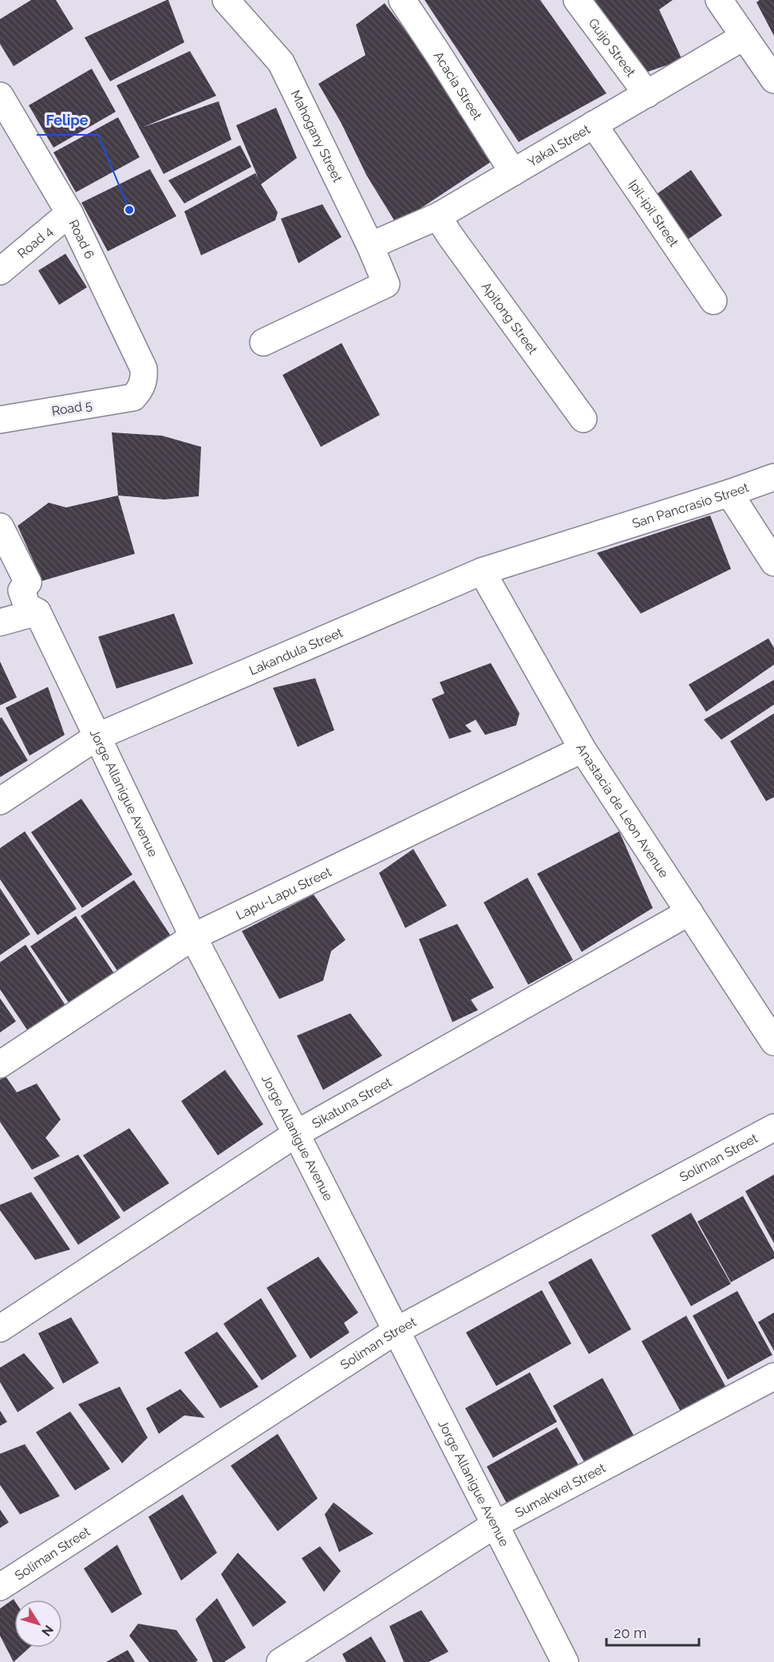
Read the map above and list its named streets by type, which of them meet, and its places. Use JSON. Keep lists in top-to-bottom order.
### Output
{
  "streets": {
    "street": [
      "Guijo Street",
      "Acacia Street",
      "Mahogany Street",
      "Yakal Street",
      "Ipil-ipil Street",
      "Road 6",
      "Road 4",
      "Apitong Street",
      "Road 5",
      "San Pancrasio Street",
      "Lakandula Street",
      "Jorge Allanigue Avenue",
      "Anastacia de Leon Avenue",
      "Lapu-Lapu Street",
      "Sikatuna Street",
      "Soliman Street",
      "Sumakwel Street"
    ]
  },
  "crossings": [
    ["Guijo Street", "Yakal Street"],
    ["Acacia Street", "Yakal Street"],
    ["Mahogany Street", "Yakal Street"],
    ["Yakal Street", "Ipil-ipil Street"],
    ["Yakal Street", "Apitong Street"],
    ["Road 6", "Road 4"],
    ["Road 6", "Road 5"],
    ["San Pancrasio Street", "Lakandula Street"],
    ["Lakandula Street", "Jorge Allanigue Avenue"],
    ["Lakandula Street", "Anastacia de Leon Avenue"],
    ["Jorge Allanigue Avenue", "Lapu-Lapu Street"],
    ["Jorge Allanigue Avenue", "Sikatuna Street"],
    ["Jorge Allanigue Avenue", "Soliman Street"],
    ["Jorge Allanigue Avenue", "Sumakwel Street"],
    ["Anastacia de Leon Avenue", "Lapu-Lapu Street"],
    ["Anastacia de Leon Avenue", "Sikatuna Street"]
  ],
  "places": ["Felipe"],
  "scale_bar": "20 m",
  "north": "bottom right"
}
